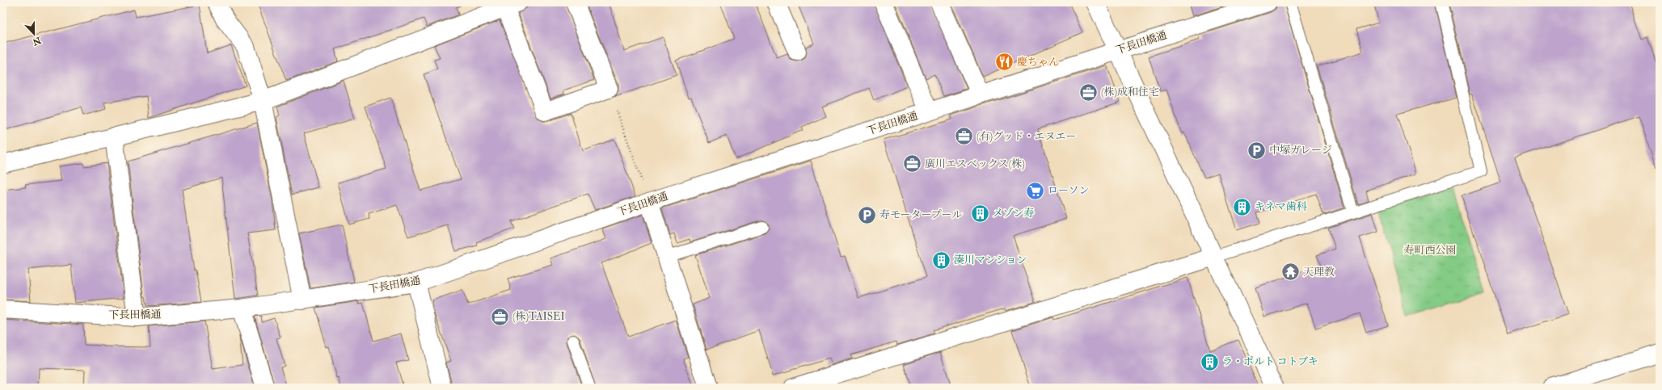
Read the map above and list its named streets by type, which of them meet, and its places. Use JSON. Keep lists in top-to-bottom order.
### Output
{
  "streets": {
    "street": ["下長田橋通"]
  },
  "parks": ["寿町西公園"],
  "places": {
    "restaurant": ["慶ちゃん"],
    "office": [
      "(株)成和住宅",
      "(有)グッド・エヌエー",
      "廣川エスベックス(株)",
      "(株)TAISEI"
    ],
    "parking": ["中塚ガレージ", "寿モータープール"],
    "supermarket": ["ローソン"],
    "building": [
      "キネマ歯科",
      "メゾン寿",
      "湊川マンション",
      "ラ・ポルト コトブキ"
    ],
    "temple": ["天理教"]
  },
  "north": "bottom"
}
